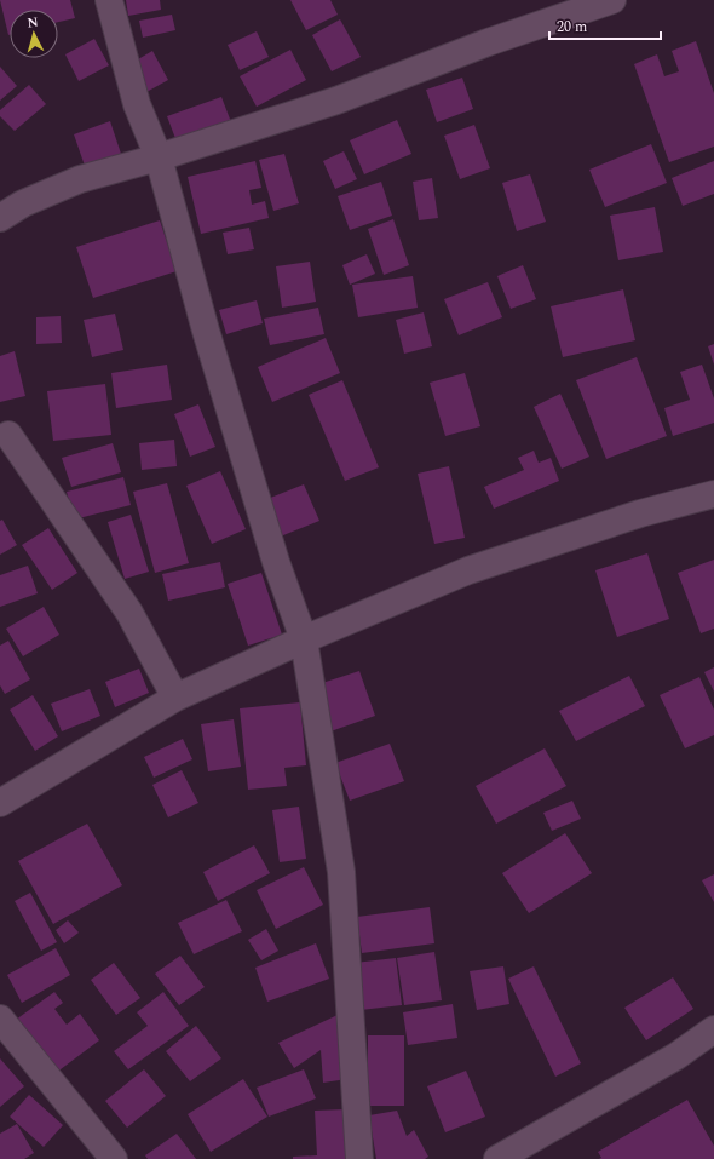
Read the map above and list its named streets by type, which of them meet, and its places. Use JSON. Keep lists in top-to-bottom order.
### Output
{
  "scale_bar": "20 m",
  "north": "top"
}
